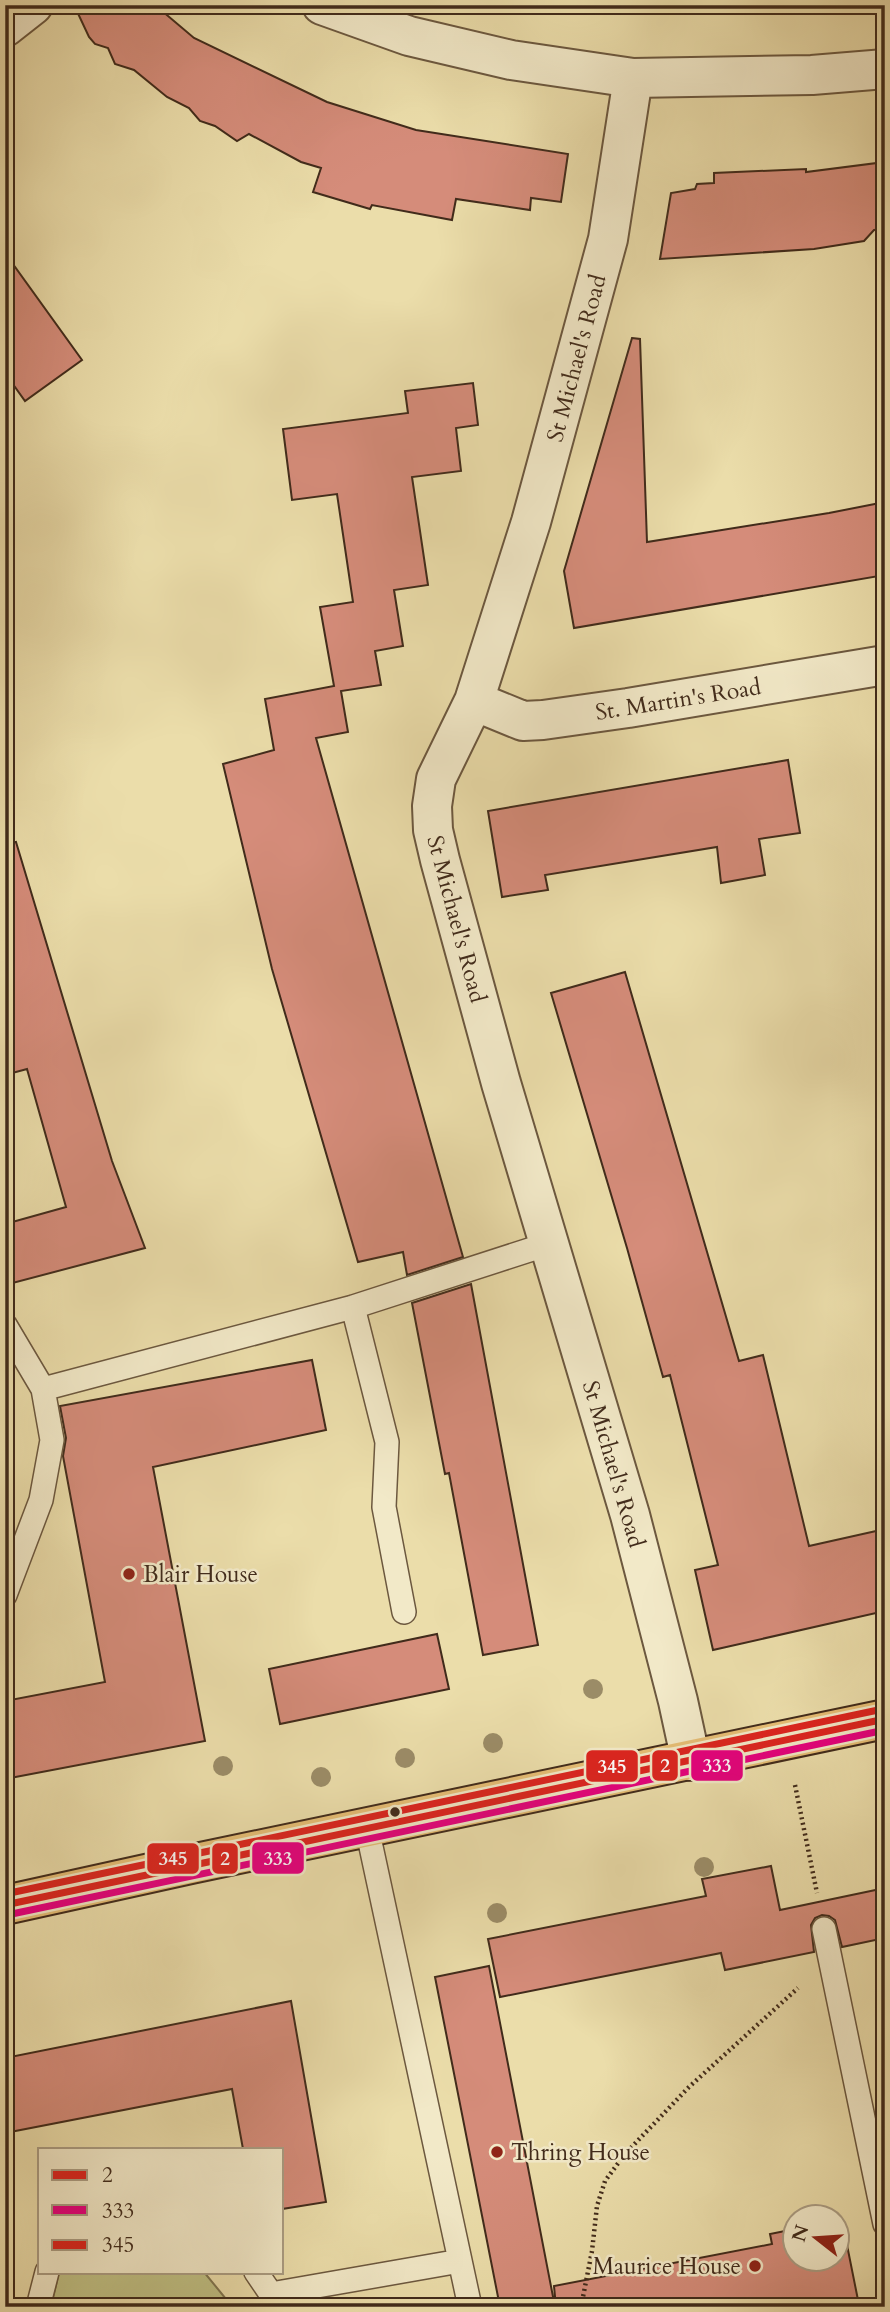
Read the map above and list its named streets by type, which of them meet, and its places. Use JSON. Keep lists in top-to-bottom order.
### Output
{
  "streets": {
    "street": ["St Michael's Road", "St. Martin's Road"]
  },
  "crossings": [
    ["St Michael's Road", "St. Martin's Road"]
  ],
  "places": ["Blair House", "Thring House", "Maurice House"],
  "lines": ["transit line 345", "transit line 2", "transit line 333"],
  "legend": ["2", "333", "345"],
  "north": "left"
}
